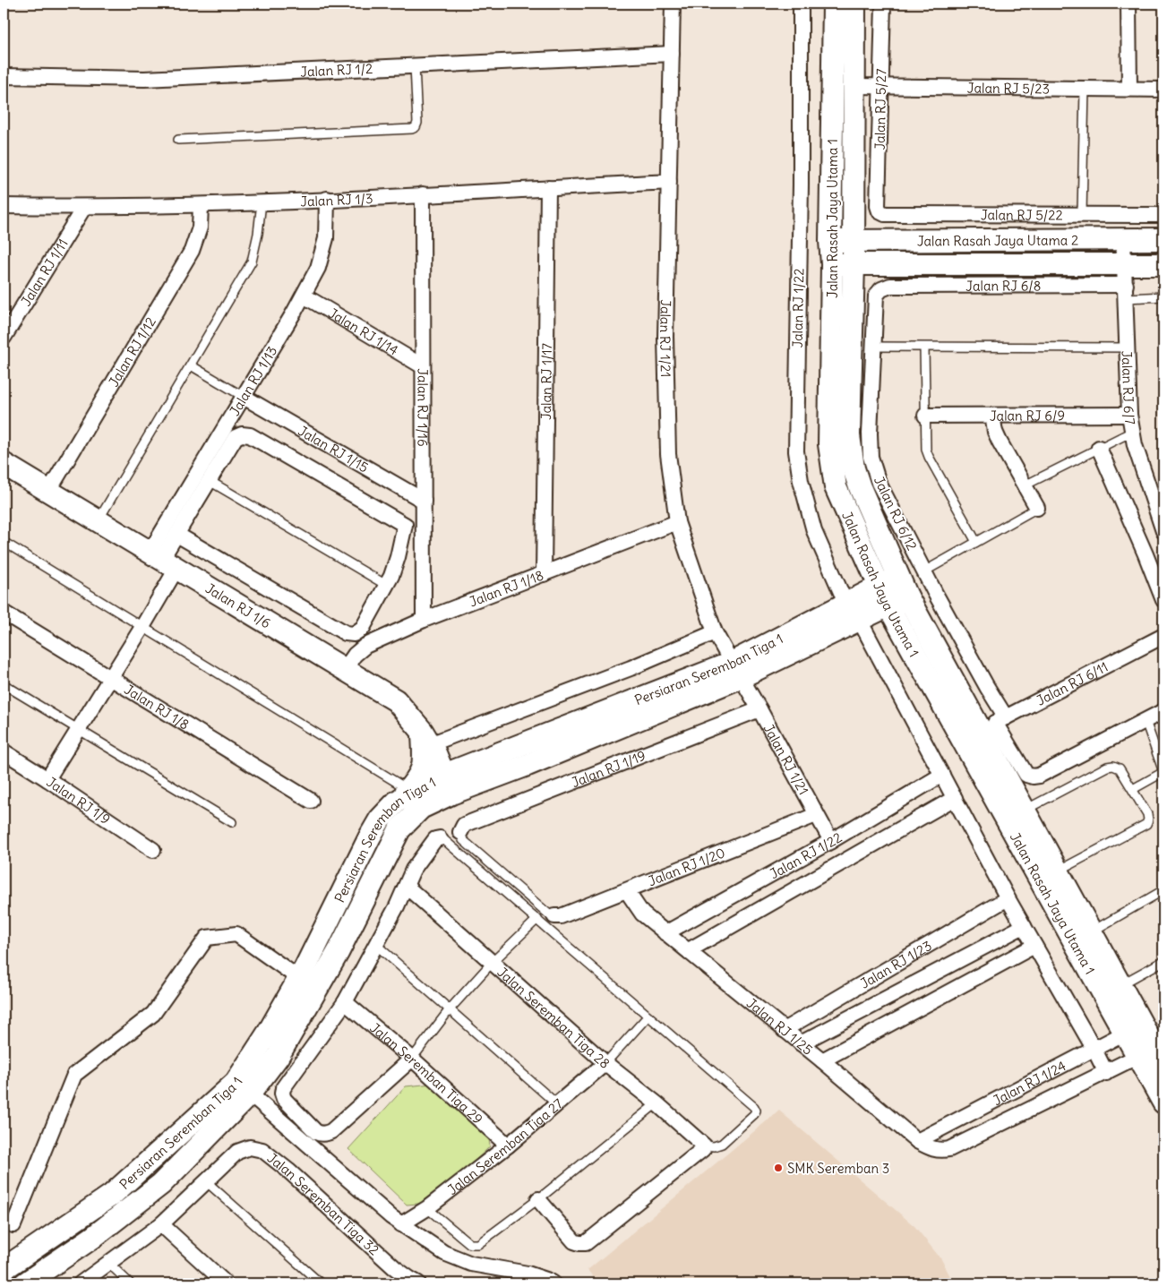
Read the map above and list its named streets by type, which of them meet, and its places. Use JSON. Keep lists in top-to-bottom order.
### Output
{
  "streets": {
    "main road": [
      "Jalan Rasah Jaya Utama 1",
      "Jalan Rasah Jaya Utama 2",
      "Jalan RJ 1/6",
      "Persiaran Seremban Tiga 1"
    ],
    "street": [
      "Jalan RJ 1/2",
      "Jalan RJ 5/23",
      "Jalan RJ 5/27",
      "Jalan RJ 1/3",
      "Jalan RJ 5/22",
      "Jalan RJ 1/11",
      "Jalan RJ 6/8",
      "Jalan RJ 1/22",
      "Jalan RJ 1/14",
      "Jalan RJ 1/21",
      "Jalan RJ 1/12",
      "Jalan RJ 1/13",
      "Jalan RJ 1/17",
      "Jalan RJ 6/7",
      "Jalan RJ 1/16",
      "Jalan RJ 6/9",
      "Jalan RJ 1/15",
      "Jalan RJ 6/12",
      "Jalan RJ 1/18",
      "Jalan RJ 6/11",
      "Jalan RJ 1/8",
      "Jalan RJ 1/19",
      "Jalan RJ 1/9",
      "Jalan RJ 1/20",
      "Jalan RJ 1/23",
      "Jalan Seremban Tiga 28",
      "Jalan RJ 1/25",
      "Jalan Seremban Tiga 29",
      "Jalan RJ 1/24",
      "Jalan Seremban Tiga 27",
      "Jalan Seremban Tiga 32"
    ]
  },
  "crossings": [
    ["Jalan RJ 1/2", "Jalan RJ 1/21"],
    ["Jalan RJ 5/23", "Jalan RJ 5/27"],
    ["Jalan RJ 5/23", "Jalan Rasah Jaya Utama 1"],
    ["Jalan RJ 5/27", "Jalan RJ 5/22"],
    ["Jalan RJ 1/3", "Jalan RJ 1/11"],
    ["Jalan RJ 1/3", "Jalan RJ 1/21"],
    ["Jalan RJ 1/3", "Jalan RJ 1/12"],
    ["Jalan RJ 1/3", "Jalan RJ 1/13"],
    ["Jalan RJ 1/3", "Jalan RJ 1/17"],
    ["Jalan RJ 1/3", "Jalan RJ 1/16"],
    ["Jalan Rasah Jaya Utama 1", "Jalan Rasah Jaya Utama 2"],
    ["Jalan Rasah Jaya Utama 1", "Jalan RJ 6/12"],
    ["Jalan Rasah Jaya Utama 1", "Persiaran Seremban Tiga 1"],
    ["Jalan Rasah Jaya Utama 1", "Jalan RJ 6/11"],
    ["Jalan Rasah Jaya Utama 1", "Jalan RJ 1/24"],
    ["Jalan Rasah Jaya Utama 2", "Jalan RJ 6/7"],
    ["Jalan RJ 6/8", "Jalan RJ 6/7"],
    ["Jalan RJ 6/8", "Jalan RJ 6/12"],
    ["Jalan RJ 1/22", "Jalan RJ 1/21"],
    ["Jalan RJ 1/22", "Persiaran Seremban Tiga 1"],
    ["Jalan RJ 1/22", "Jalan RJ 1/23"],
    ["Jalan RJ 1/22", "Jalan RJ 1/25"],
    ["Jalan RJ 1/22", "Jalan RJ 1/24"],
    ["Jalan RJ 1/14", "Jalan RJ 1/13"],
    ["Jalan RJ 1/14", "Jalan RJ 1/16"],
    ["Jalan RJ 1/21", "Jalan RJ 1/18"],
    ["Jalan RJ 1/21", "Persiaran Seremban Tiga 1"],
    ["Jalan RJ 1/21", "Jalan RJ 1/19"],
    ["Jalan RJ 1/21", "Jalan RJ 1/20"],
    ["Jalan RJ 1/12", "Jalan RJ 1/6"],
    ["Jalan RJ 1/13", "Jalan RJ 1/15"],
    ["Jalan RJ 1/13", "Jalan RJ 1/6"],
    ["Jalan RJ 1/17", "Jalan RJ 1/18"],
    ["Jalan RJ 6/7", "Jalan RJ 6/9"],
    ["Jalan RJ 1/16", "Jalan RJ 1/15"],
    ["Jalan RJ 1/16", "Jalan RJ 1/18"],
    ["Jalan RJ 6/12", "Jalan RJ 6/11"],
    ["Jalan RJ 1/18", "Jalan RJ 1/6"],
    ["Jalan RJ 1/6", "Persiaran Seremban Tiga 1"],
    ["Jalan RJ 1/20", "Jalan RJ 1/25"],
    ["Jalan RJ 1/23", "Jalan RJ 1/25"],
    ["Jalan Seremban Tiga 28", "Jalan Seremban Tiga 27"],
    ["Jalan RJ 1/25", "Jalan RJ 1/24"],
    ["Jalan Seremban Tiga 29", "Jalan Seremban Tiga 27"]
  ],
  "places": ["SMK Seremban 3"]
}
